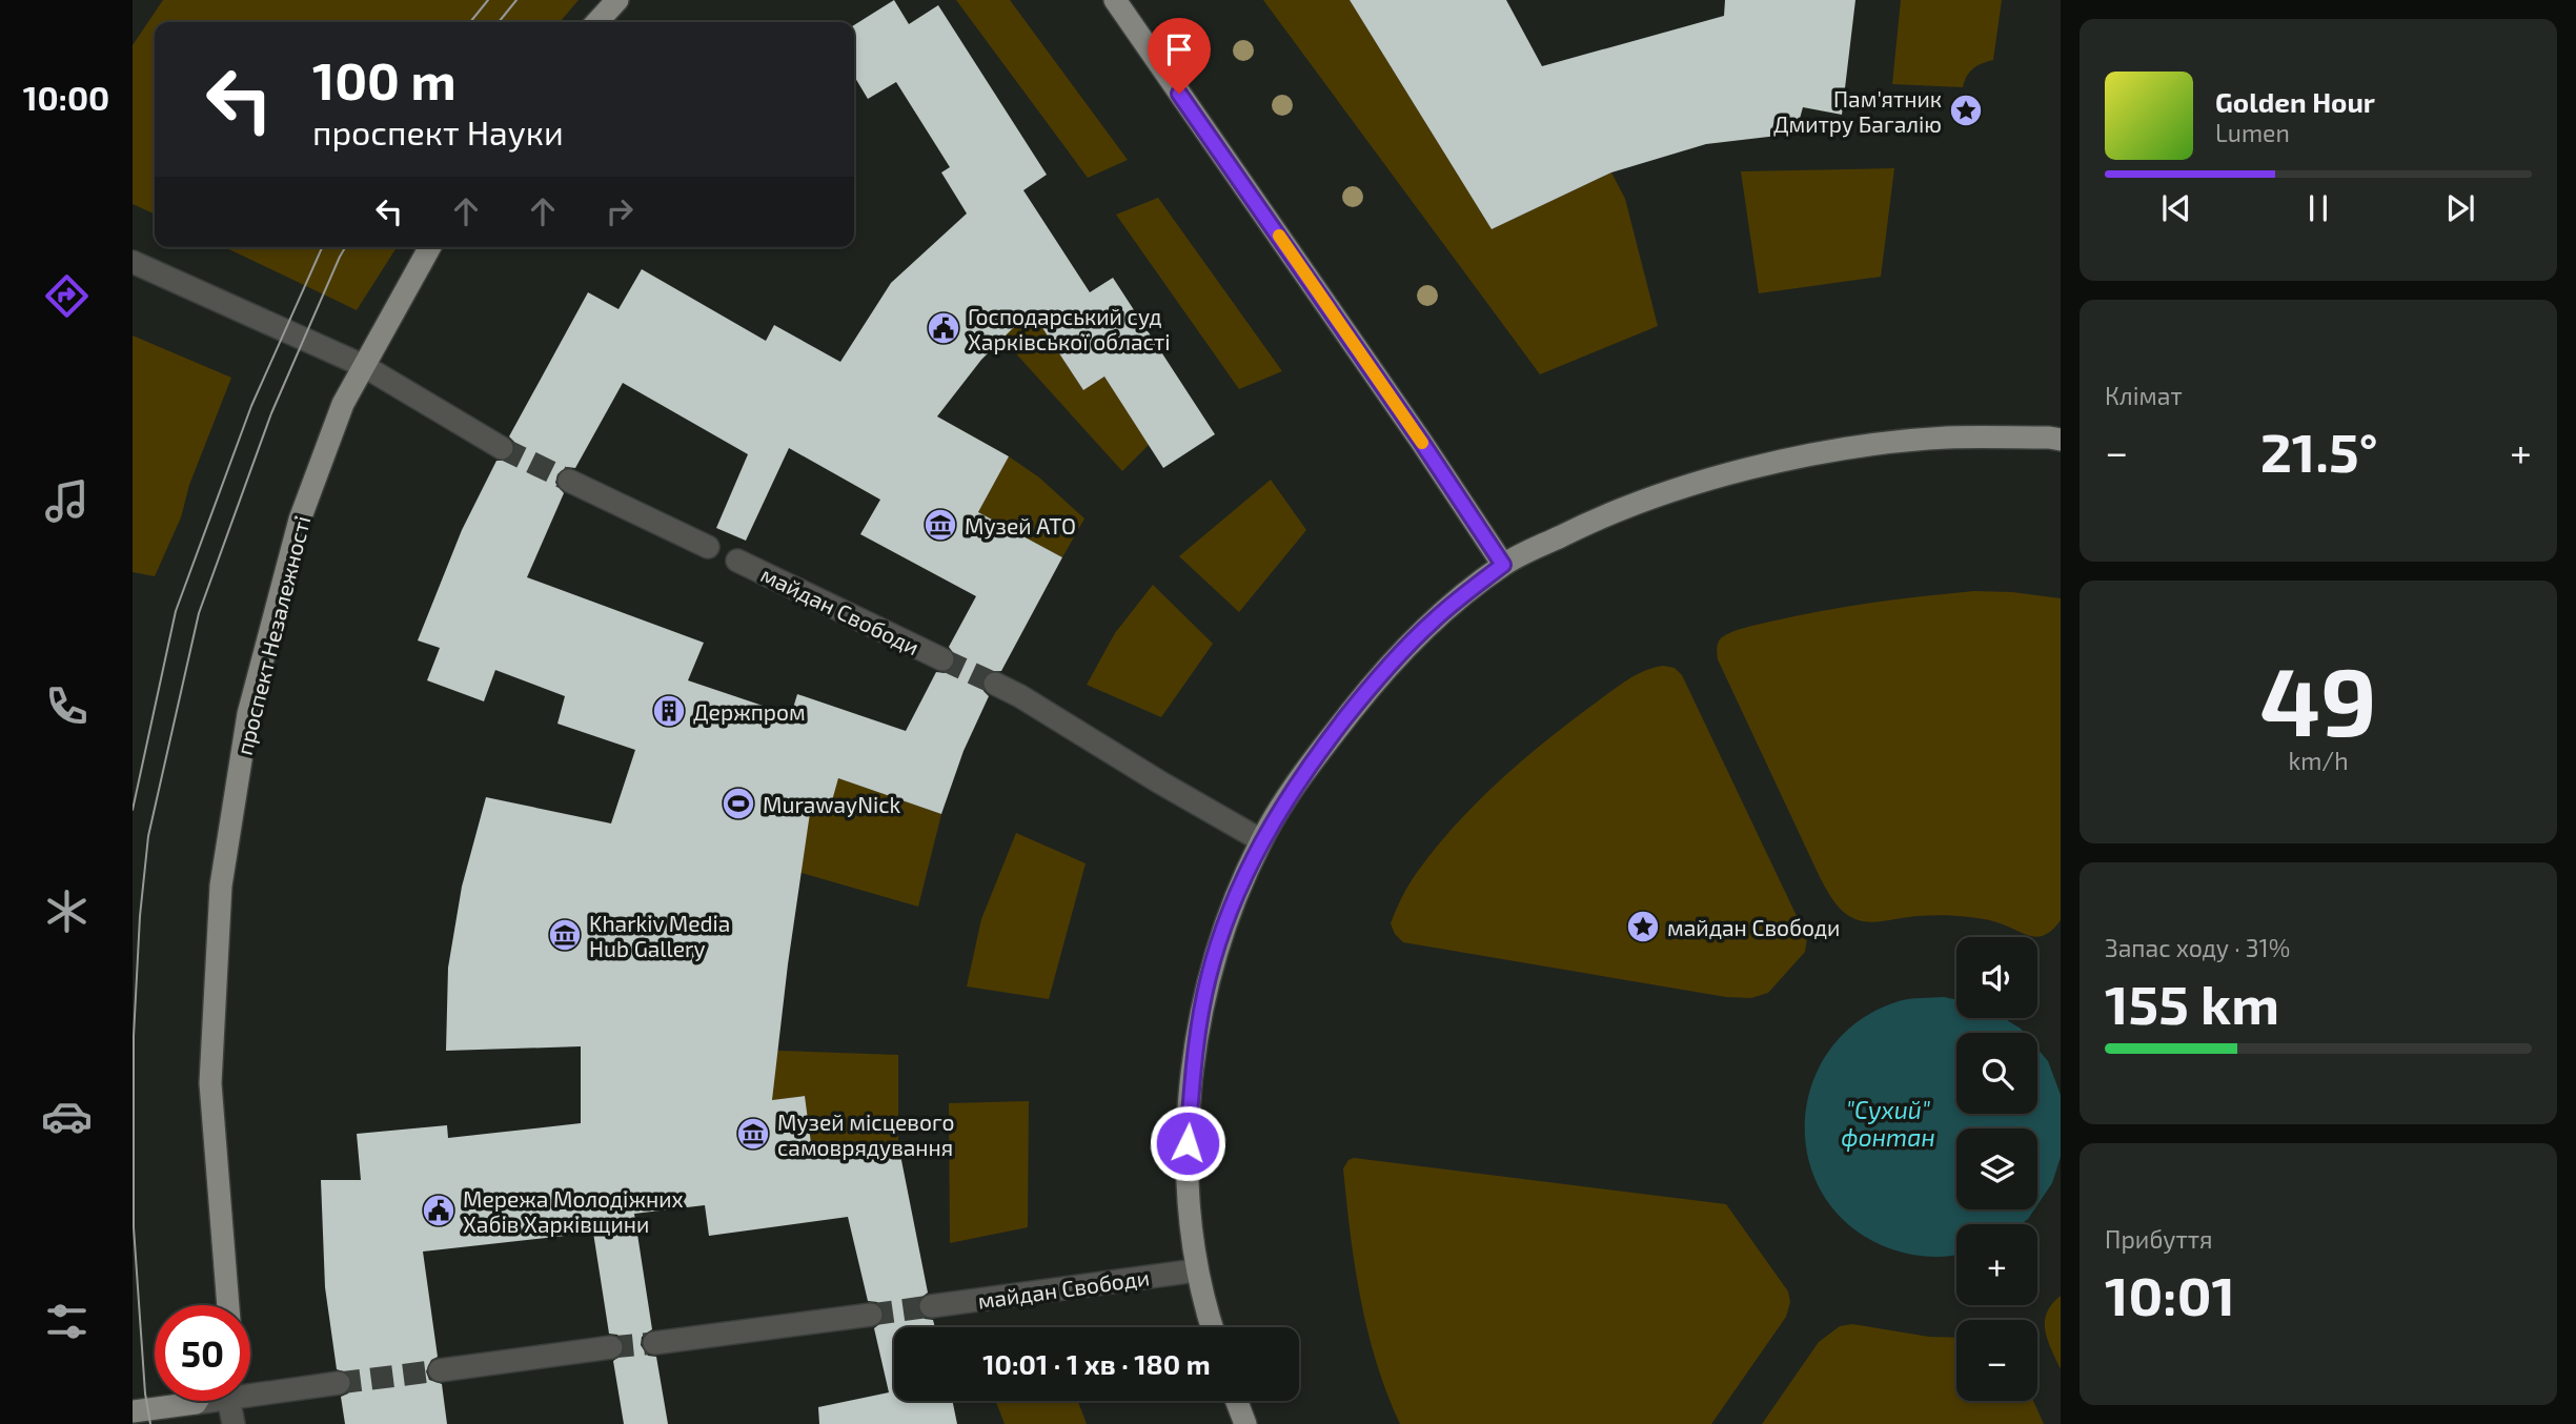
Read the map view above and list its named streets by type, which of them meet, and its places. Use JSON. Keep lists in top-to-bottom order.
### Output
{
  "streets": {
    "main road": ["проспект Незалежності"],
    "street": ["майдан Свободи"]
  },
  "water": ["\"Сухий\" фонтан"],
  "places": {
    "place": ["Пам'ятник Дмитру Багалію", "майдан Свободи"],
    "public building": ["Господарський суд Харківської області", "Мережа Молодіжних Хабів Харківщини"],
    "museum": ["Музей АТО", "Kharkiv Media Hub Gallery", "Музей місцевого самоврядування"],
    "building": ["Держпром"],
    "sports": ["MurawayNick"]
  },
  "page": {
    "tabs": "10:00",
    "turn": ["100 m", "проспект Науки"],
    "song": ["Golden Hour", "Lumen"],
    "tile": [
      "Клімат",
      ["49", "km/h"],
      ["Запас ходу · 31%", "155 km"],
      ["Прибуття", "10:01"]
    ],
    "heat": ["−", "21.5°", "+"],
    "map_buttons": ["+", "−"],
    "limit": "50",
    "trip": "10:01 · 1 хв · 180 m"
  }
}
